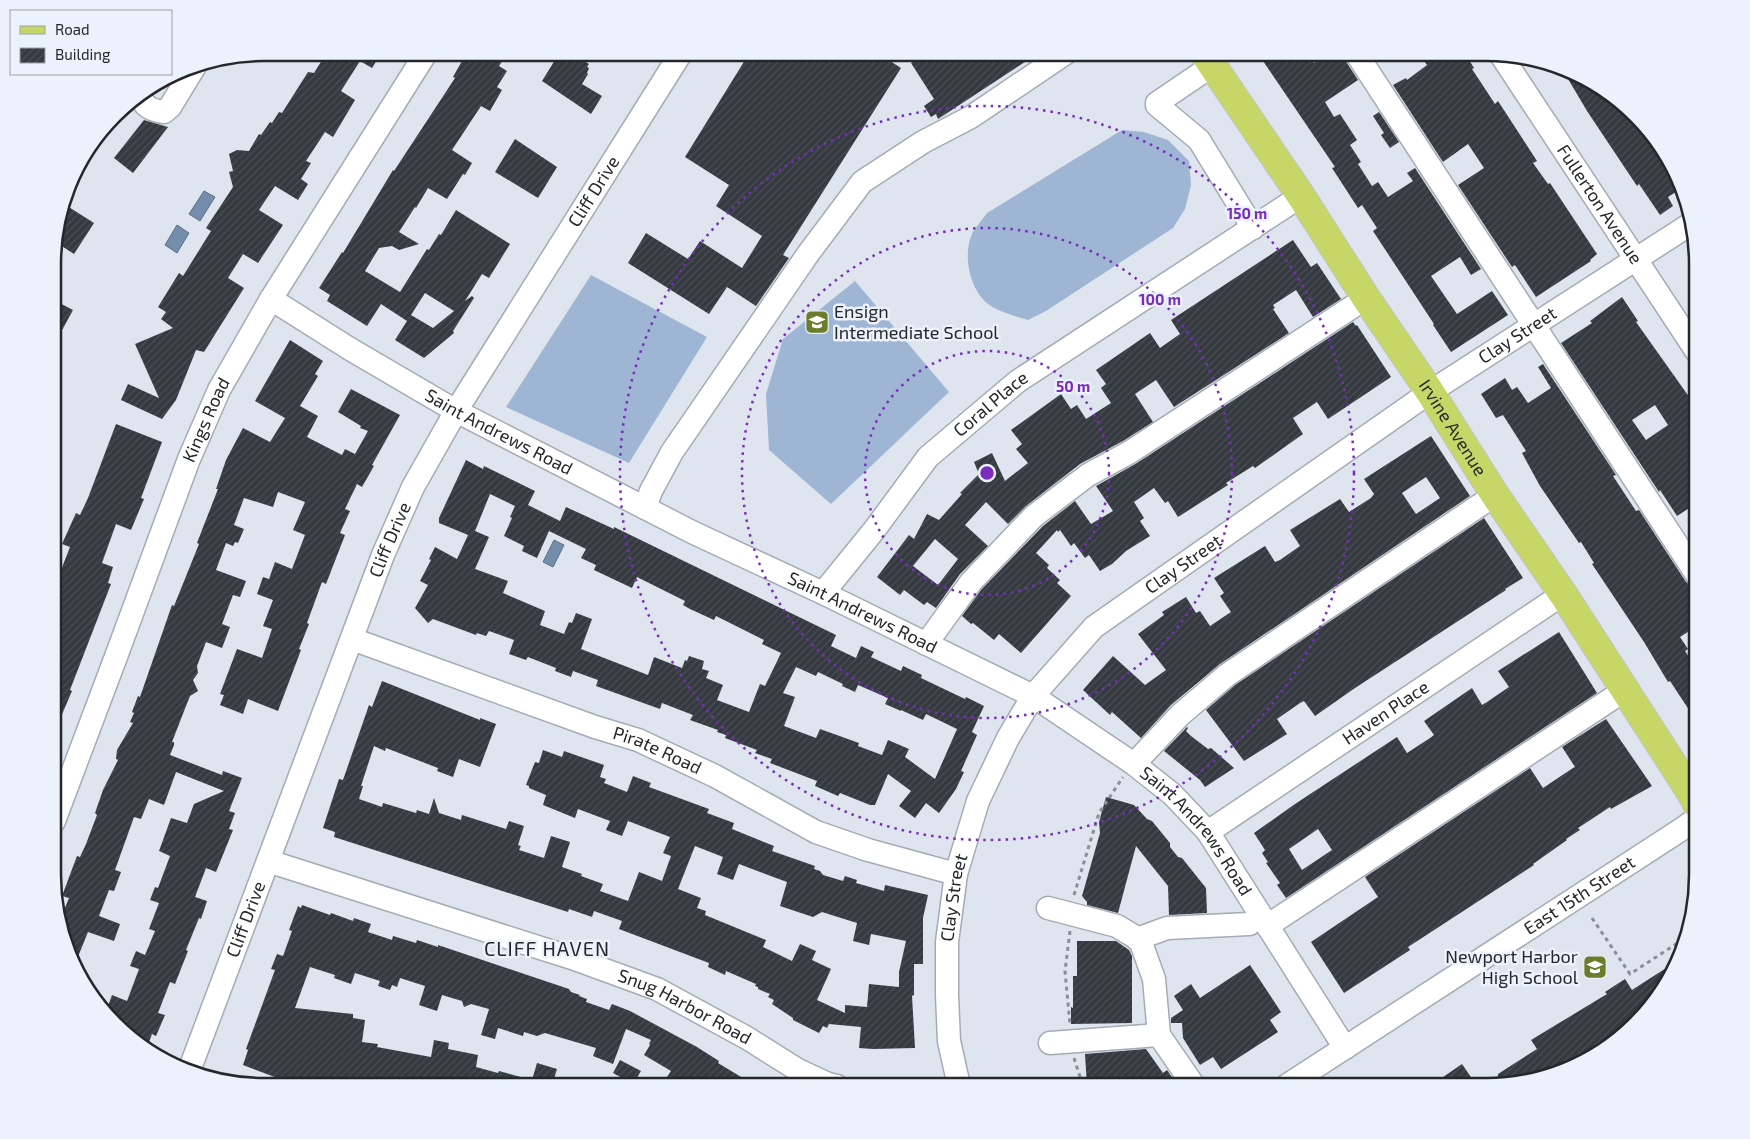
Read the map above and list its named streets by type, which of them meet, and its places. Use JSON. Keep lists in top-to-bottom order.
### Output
{
  "streets": {
    "main road": ["Irvine Avenue"],
    "street": [
      "Cliff Drive",
      "Fullerton Avenue",
      "Clay Street",
      "Coral Place",
      "Kings Road",
      "Saint Andrews Road",
      "Haven Place",
      "Pirate Road",
      "East 15th Street",
      "Snug Harbor Road"
    ]
  },
  "crossings": [
    ["Cliff Drive", "Saint Andrews Road"],
    ["Cliff Drive", "Pirate Road"],
    ["Cliff Drive", "Snug Harbor Road"],
    ["Fullerton Avenue", "Clay Street"],
    ["Clay Street", "Irvine Avenue"],
    ["Clay Street", "Saint Andrews Road"],
    ["Clay Street", "Pirate Road"],
    ["Coral Place", "Irvine Avenue"],
    ["Coral Place", "Saint Andrews Road"],
    ["Kings Road", "Saint Andrews Road"],
    ["Irvine Avenue", "Haven Place"],
    ["Saint Andrews Road", "Haven Place"],
    ["Saint Andrews Road", "East 15th Street"]
  ],
  "districts": ["CLIFF HAVEN"],
  "places": {
    "school or university": ["Ensign Intermediate School", "Newport Harbor High School"]
  },
  "legend": ["Road", "Building"],
  "rings": ["150 m", "100 m", "50 m"]
}
